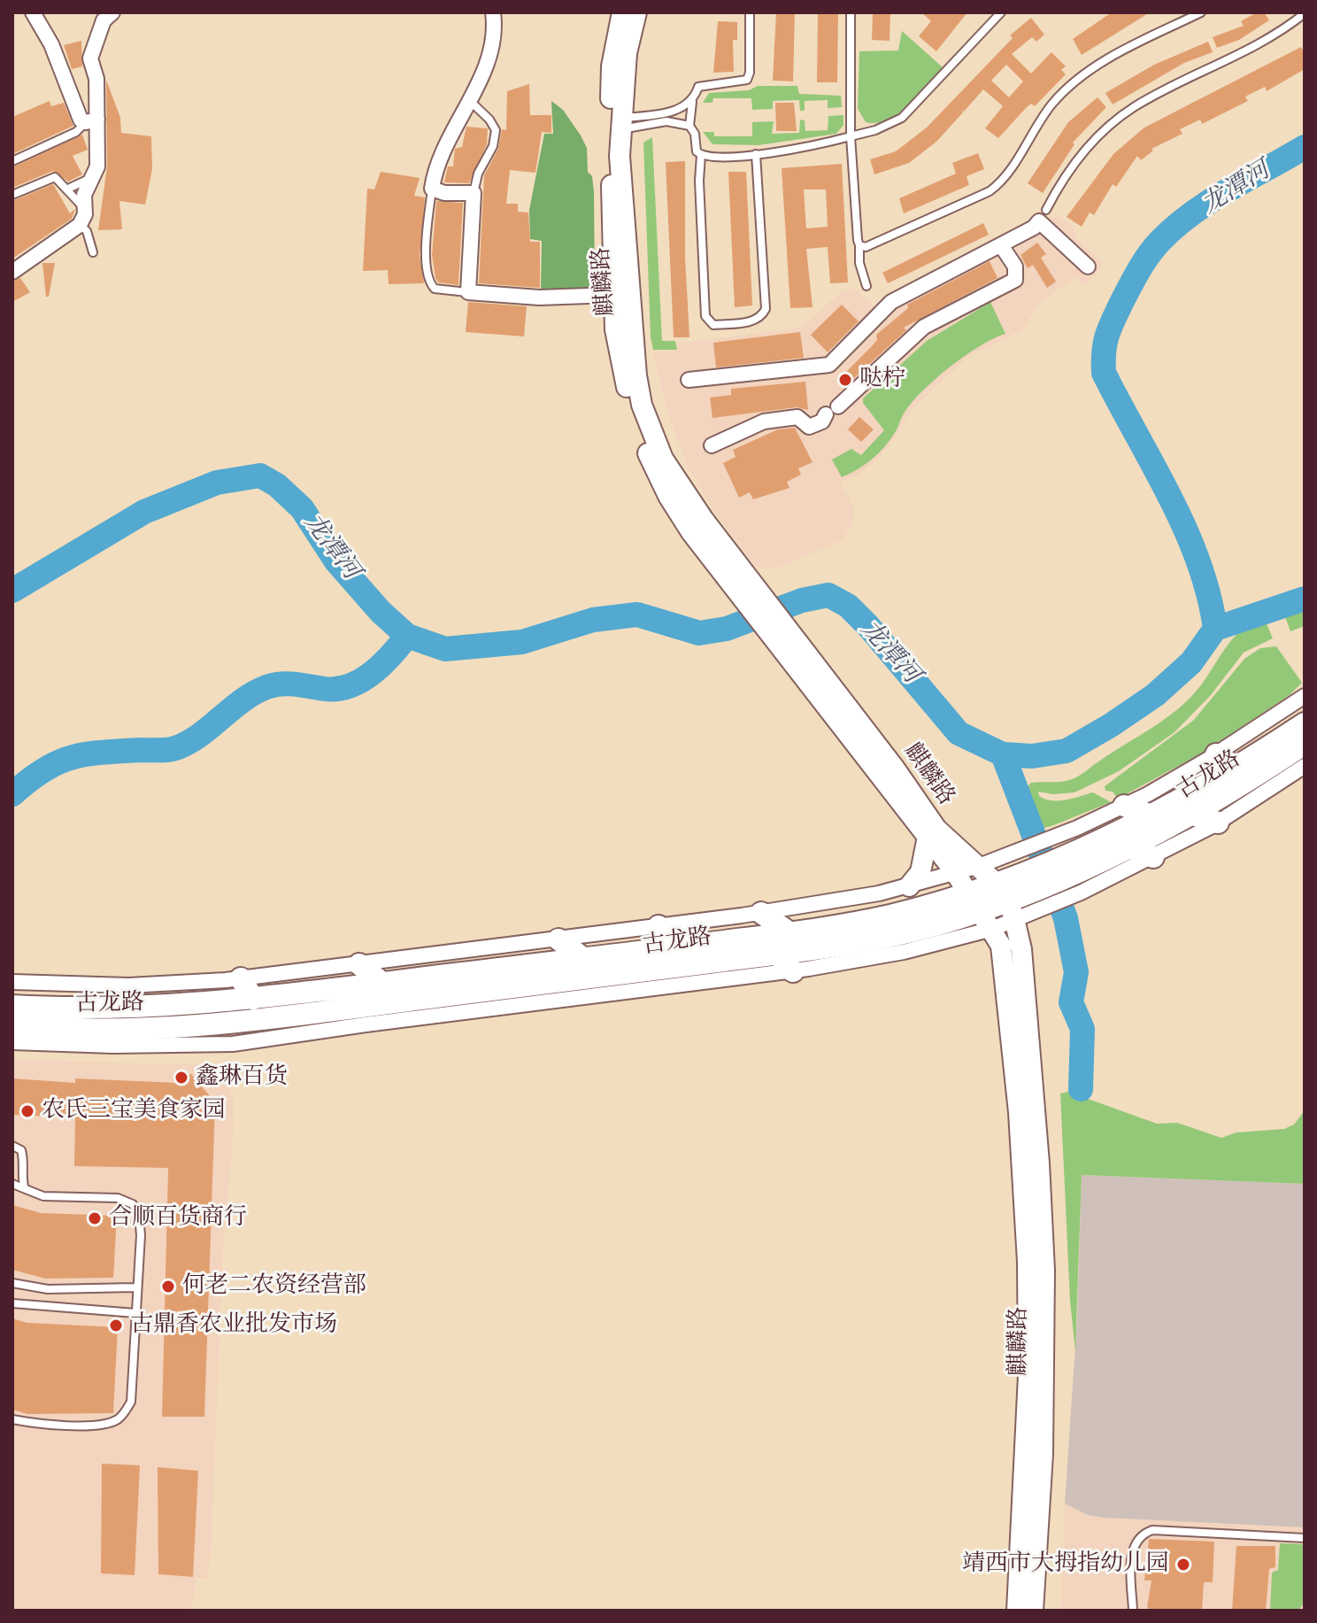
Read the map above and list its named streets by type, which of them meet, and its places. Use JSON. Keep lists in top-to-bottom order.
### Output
{
  "streets": {
    "main road": ["麒麟路", "古龙路"]
  },
  "crossings": [
    ["麒麟路", "古龙路"]
  ],
  "water": ["龙潭河"],
  "places": [
    "哒柠",
    "鑫琳百货",
    "农氏三宝美食家园",
    "合顺百货商行",
    "何老二农资经营部",
    "古鼎香农业批发市场",
    "靖西市大拇指幼儿园"
  ]
}
